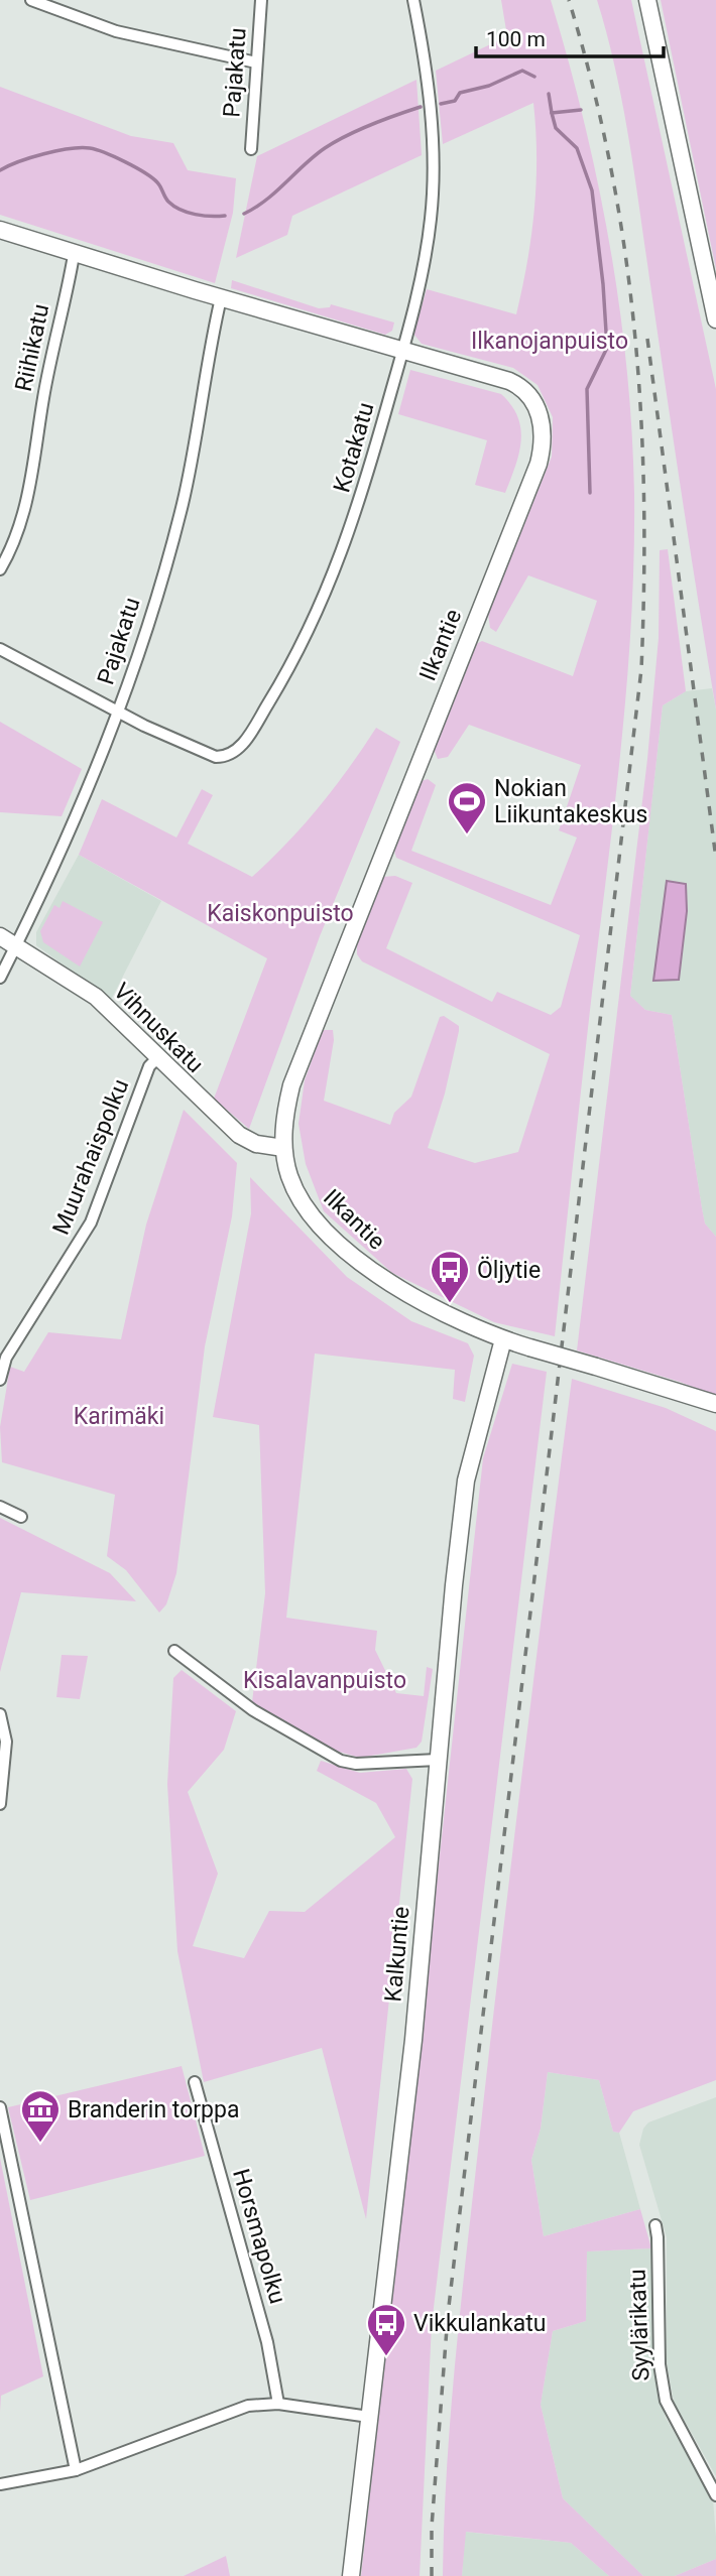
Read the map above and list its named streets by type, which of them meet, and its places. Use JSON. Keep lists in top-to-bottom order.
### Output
{
  "streets": {
    "main road": ["Ilkantie", "Vihnuskatu", "Kalkuntie"],
    "street": [
      "Pajakatu",
      "Riihikatu",
      "Kotakatu",
      "Muurahaispolku",
      "Horsmapolku",
      "Syylärikatu"
    ]
  },
  "crossings": [
    ["Pajakatu", "Kotakatu"],
    ["Pajakatu", "Ilkantie"],
    ["Pajakatu", "Vihnuskatu"],
    ["Riihikatu", "Ilkantie"],
    ["Kotakatu", "Ilkantie"],
    ["Ilkantie", "Vihnuskatu"],
    ["Ilkantie", "Kalkuntie"],
    ["Vihnuskatu", "Muurahaispolku"]
  ],
  "parks": [
    "Ilkanojanpuisto",
    "Kaiskonpuisto",
    "Karimäki",
    "Kisalavanpuisto"
  ],
  "places": {
    "sports": ["Nokian Liikuntakeskus"],
    "bus stop": ["Öljytie", "Vikkulankatu"],
    "museum": ["Branderin torppa"]
  },
  "scale_bar": "100 m"
}
